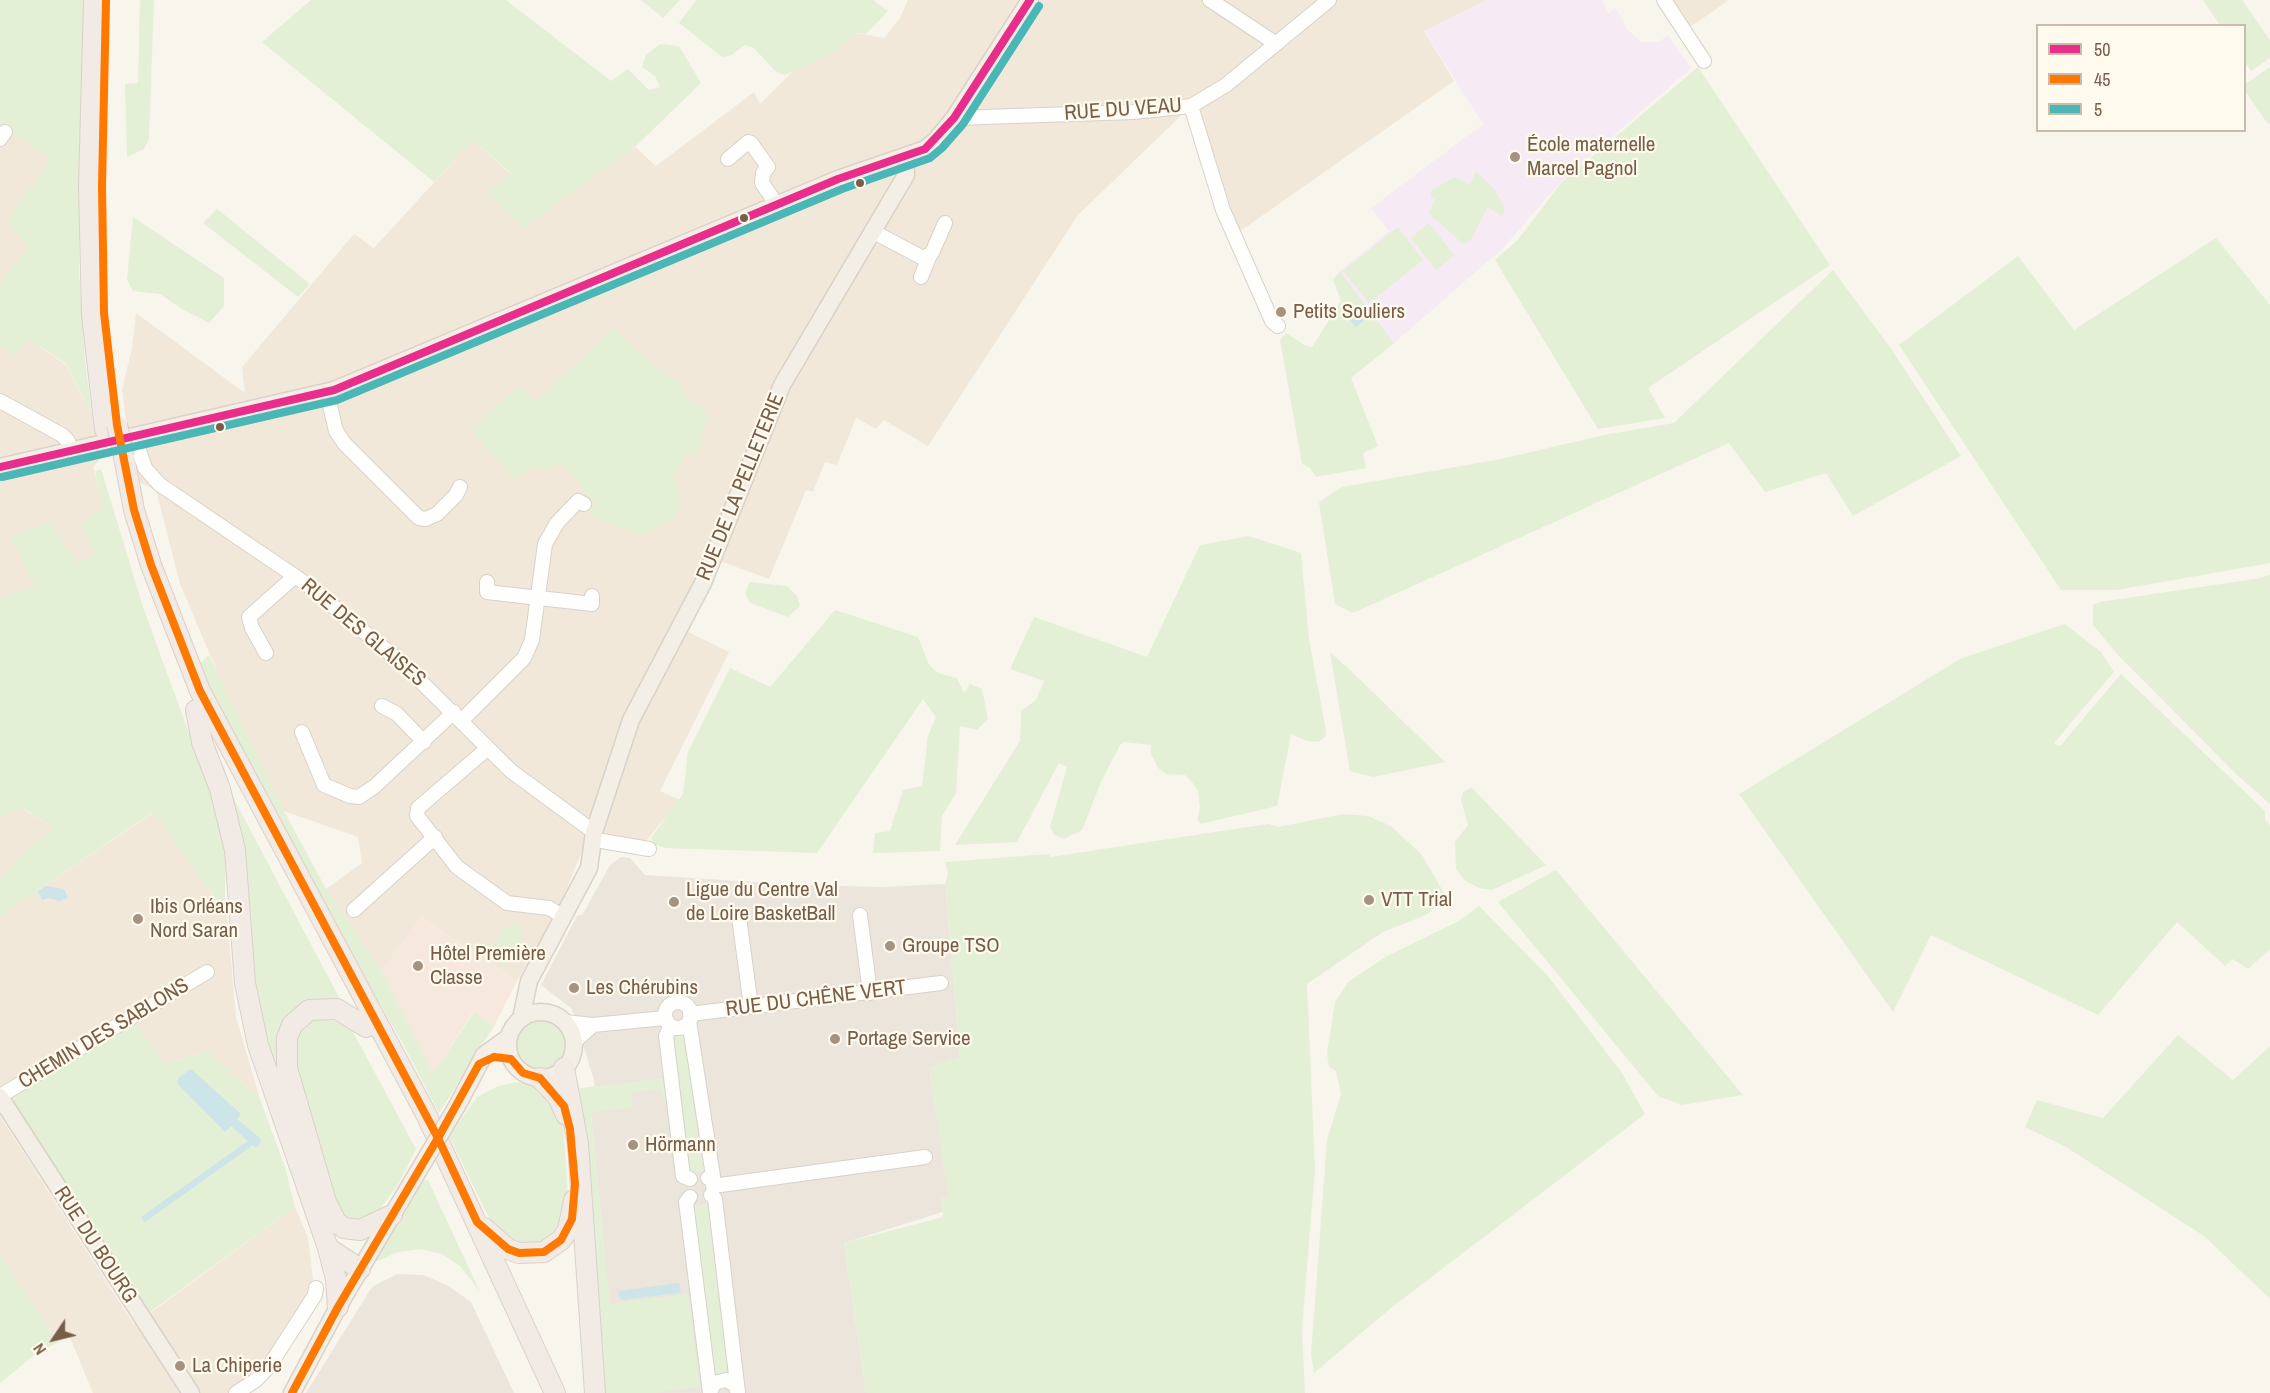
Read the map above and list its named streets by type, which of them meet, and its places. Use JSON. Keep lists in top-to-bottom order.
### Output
{
  "streets": {
    "main road": ["RUE DE LA PELLETERIE", "RUE DU BOURG"],
    "street": [
      "RUE DU VEAU",
      "RUE DES GLAISES",
      "RUE DU CHÊNE VERT",
      "CHEMIN DES SABLONS"
    ]
  },
  "crossings": [
    ["RUE DE LA PELLETERIE", "RUE DES GLAISES"],
    ["CHEMIN DES SABLONS", "RUE DU BOURG"]
  ],
  "places": [
    "École maternelle Marcel Pagnol",
    "Petits Souliers",
    "VTT Trial",
    "Ligue du Centre Val de Loire BasketBall",
    "Ibis Orléans Nord Saran",
    "Groupe TSO",
    "Hôtel Première Classe",
    "Les Chérubins",
    "Portage Service",
    "Hörmann",
    "La Chiperie"
  ],
  "lines": ["transit line 50", "transit line 45", "transit line 5"],
  "legend": ["50", "45", "5"],
  "north": "bottom left"
}
